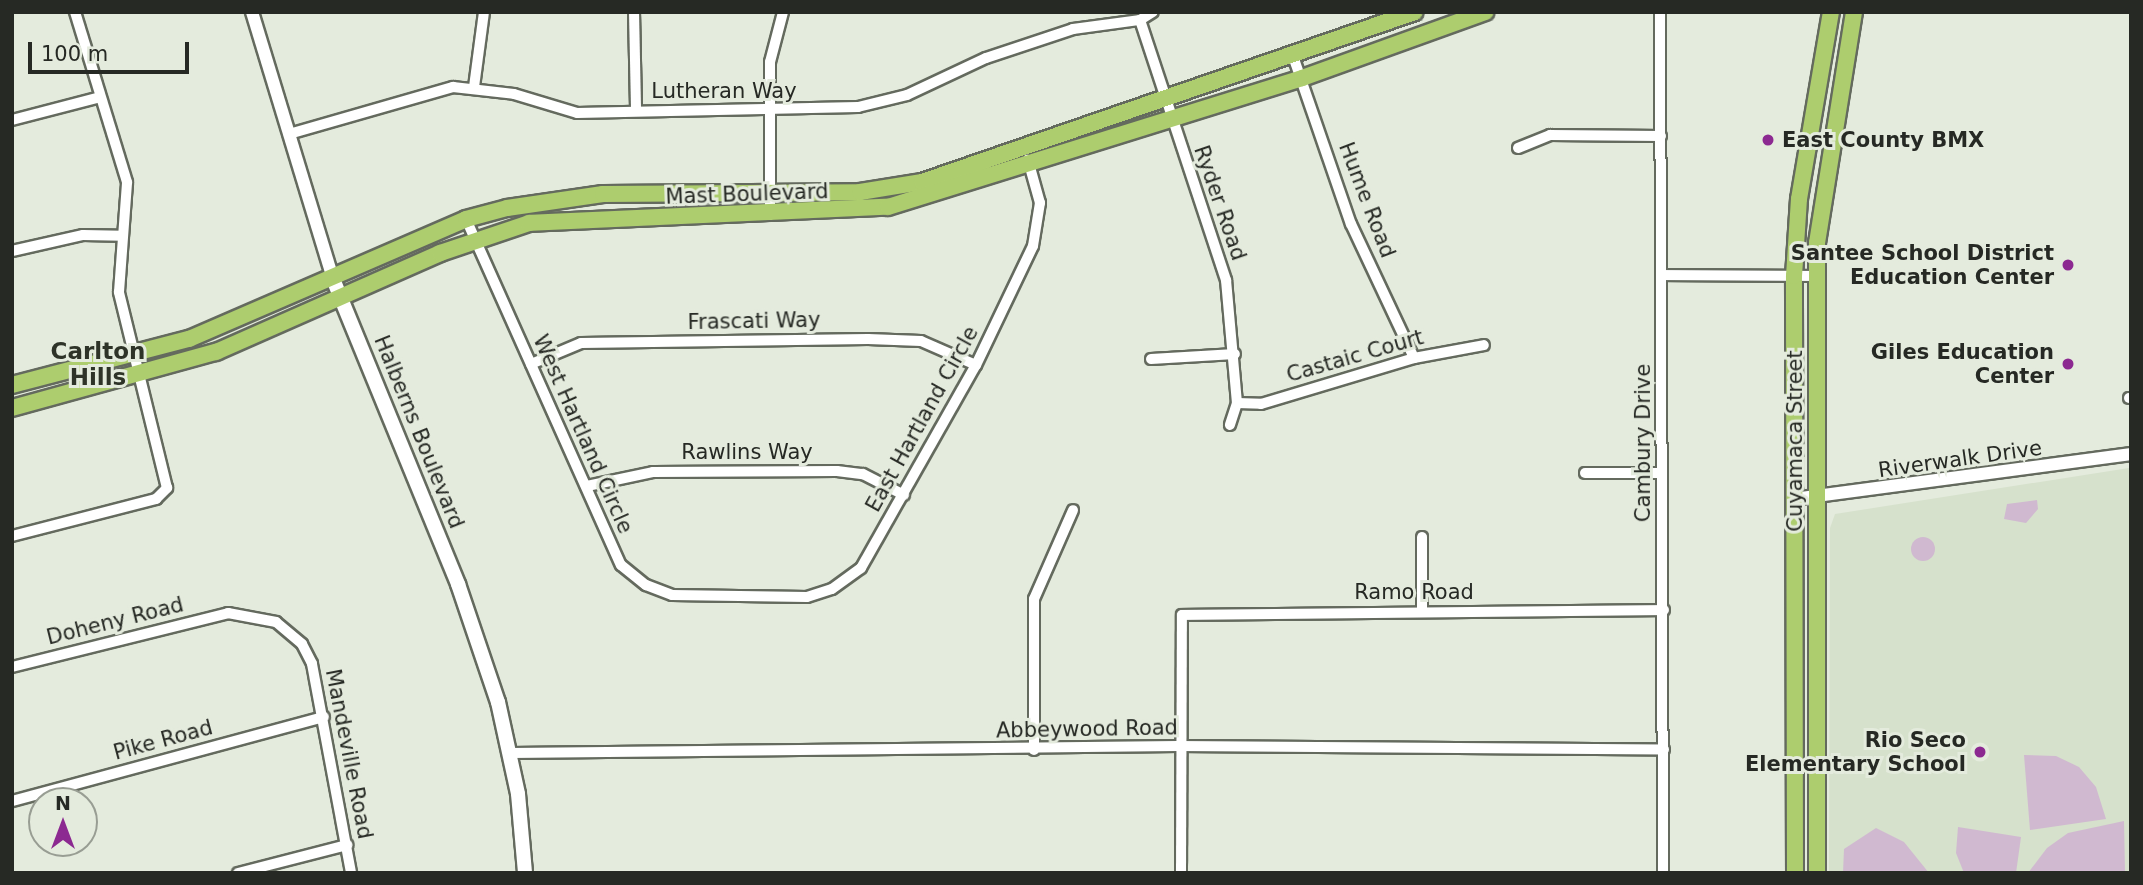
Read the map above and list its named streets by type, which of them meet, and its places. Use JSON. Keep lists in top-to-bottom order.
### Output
{
  "streets": {
    "main road": ["Mast Boulevard", "Halberns Boulevard", "Cuyamaca Street"],
    "street": [
      "Lutheran Way",
      "Hume Road",
      "Ryder Road",
      "Frascati Way",
      "Castaic Court",
      "East Hartland Circle",
      "West Hartland Circle",
      "Cambury Drive",
      "Rawlins Way",
      "Riverwalk Drive",
      "Ramo Road",
      "Doheny Road",
      "Abbeywood Road",
      "Pike Road",
      "Mandeville Road"
    ]
  },
  "crossings": [
    ["Lutheran Way", "Ryder Road"],
    ["Lutheran Way", "Halberns Boulevard"],
    ["Mast Boulevard", "Hume Road"],
    ["Mast Boulevard", "Ryder Road"],
    ["Mast Boulevard", "East Hartland Circle"],
    ["Mast Boulevard", "Halberns Boulevard"],
    ["Mast Boulevard", "West Hartland Circle"],
    ["Hume Road", "Castaic Court"],
    ["Ryder Road", "Castaic Court"],
    ["Frascati Way", "East Hartland Circle"],
    ["Frascati Way", "West Hartland Circle"],
    ["East Hartland Circle", "West Hartland Circle"],
    ["East Hartland Circle", "Rawlins Way"],
    ["Halberns Boulevard", "Abbeywood Road"],
    ["West Hartland Circle", "Rawlins Way"],
    ["Cuyamaca Street", "Riverwalk Drive"],
    ["Cambury Drive", "Ramo Road"],
    ["Cambury Drive", "Abbeywood Road"],
    ["Ramo Road", "Abbeywood Road"],
    ["Doheny Road", "Mandeville Road"],
    ["Pike Road", "Mandeville Road"]
  ],
  "districts": ["Carlton Hills"],
  "places": [
    "East County BMX",
    "Santee School District Education Center",
    "Giles Education Center",
    "Rio Seco Elementary School"
  ],
  "scale_bar": "100 m",
  "north": "top"
}
